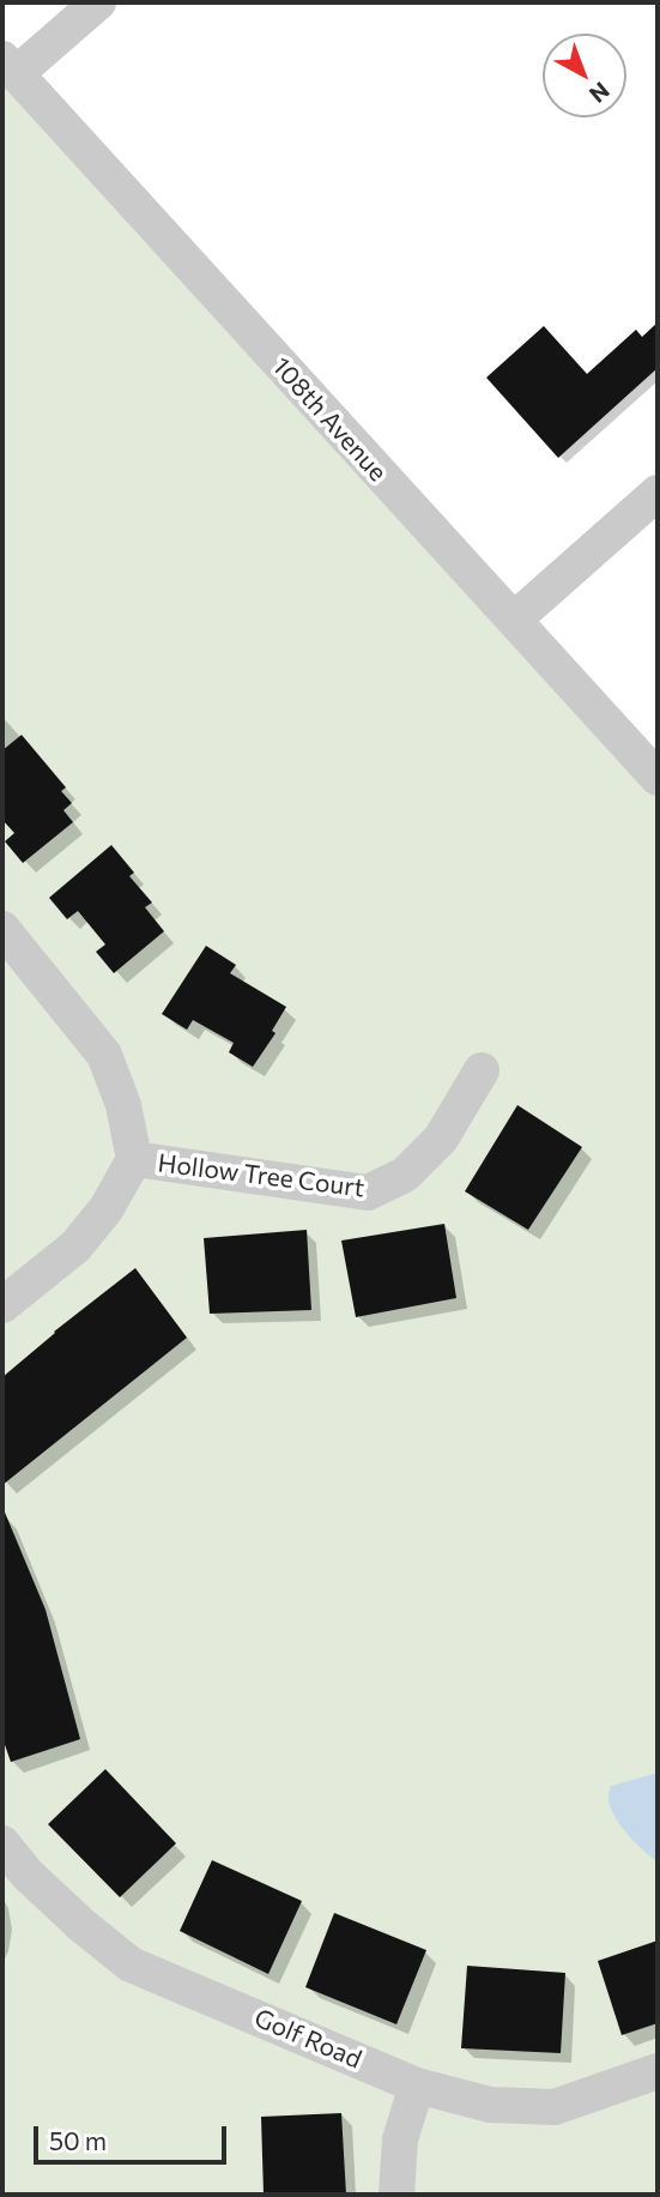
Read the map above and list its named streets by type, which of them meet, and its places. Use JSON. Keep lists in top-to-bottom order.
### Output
{
  "streets": {
    "street": ["108th Avenue", "Hollow Tree Court", "Golf Road"]
  },
  "scale_bar": "50 m",
  "north": "bottom right"
}
